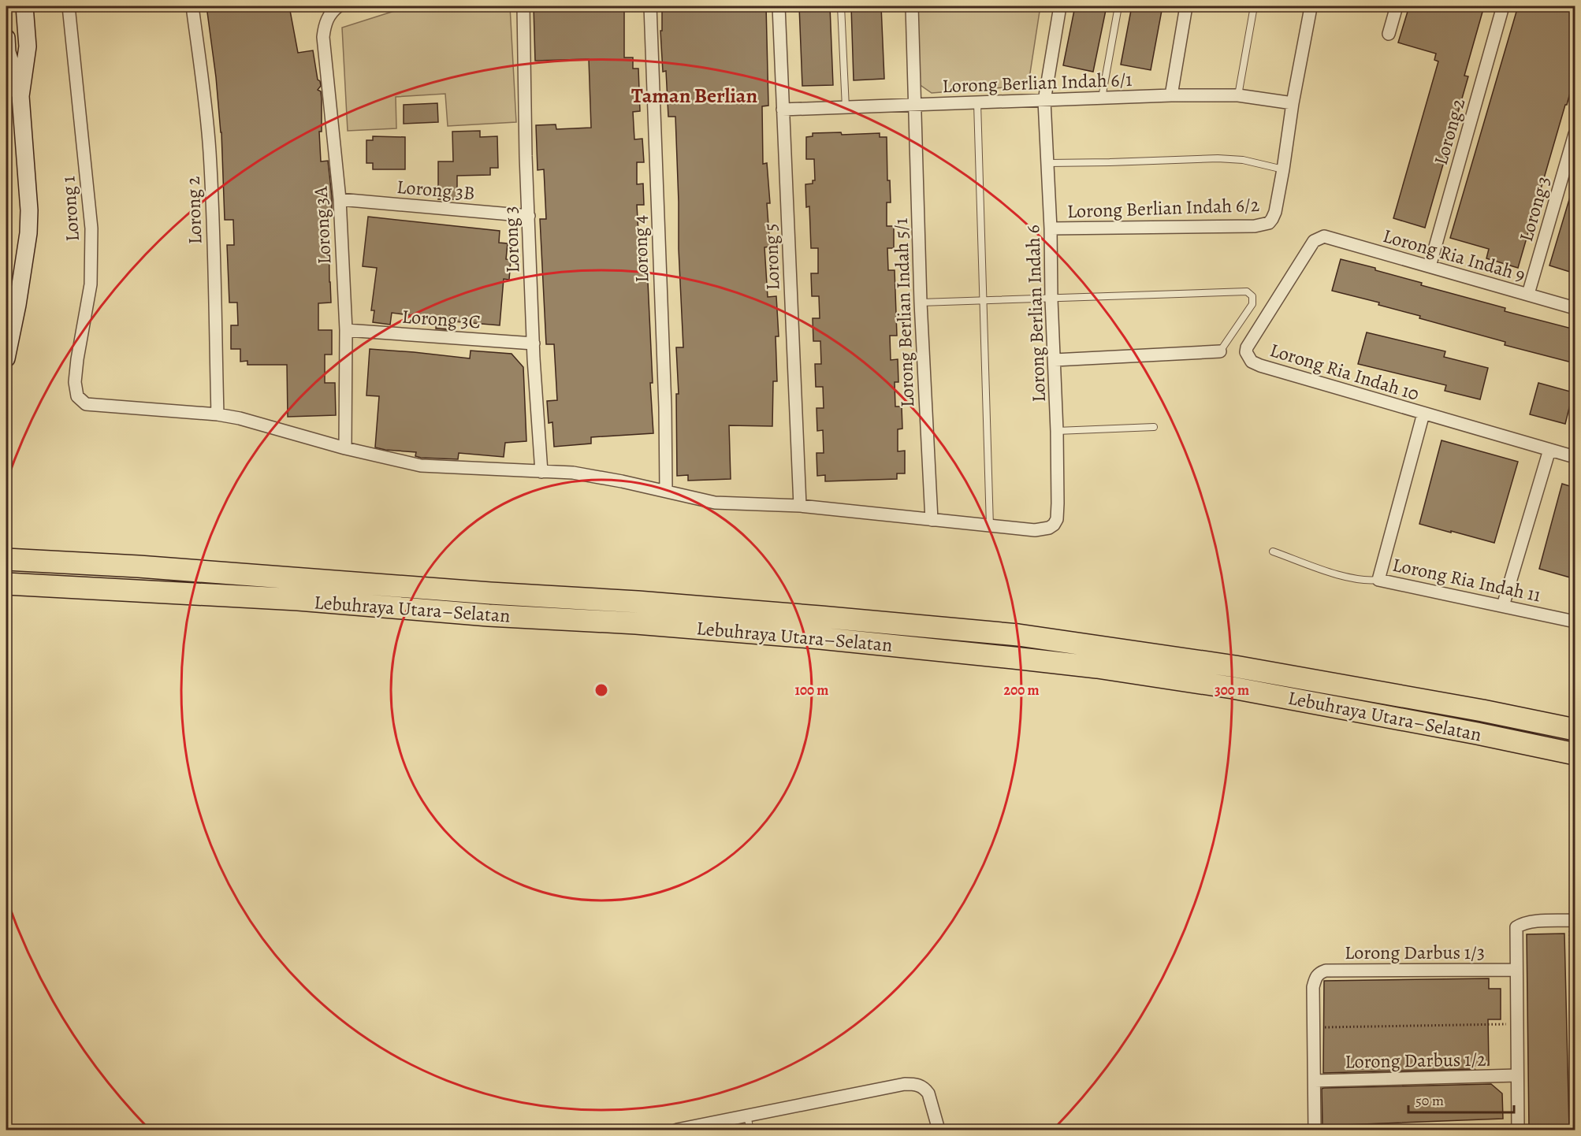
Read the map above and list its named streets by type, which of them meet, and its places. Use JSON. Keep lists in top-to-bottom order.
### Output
{
  "streets": {
    "highway": ["Lebuhraya Utara–Selatan"],
    "street": [
      "Lorong Berlian Indah 6/1",
      "Lorong 2",
      "Lorong 3B",
      "Lorong Berlian Indah 6/2",
      "Lorong 1",
      "Lorong 3",
      "Lorong 3A",
      "Lorong 4",
      "Lorong Ria Indah 9",
      "Lorong 5",
      "Lorong Berlian Indah 5/1",
      "Lorong Berlian Indah 6",
      "Lorong 3C",
      "Lorong Ria Indah 10",
      "Lorong Ria Indah 11",
      "Lorong Darbus 1/3",
      "Lorong Darbus 1/2"
    ]
  },
  "crossings": [
    ["Lorong Berlian Indah 6/1", "Lorong Berlian Indah 6/2"],
    ["Lorong Berlian Indah 6/1", "Lorong 5"],
    ["Lorong Berlian Indah 6/1", "Lorong Berlian Indah 5/1"],
    ["Lorong Berlian Indah 6/1", "Lorong Berlian Indah 6"],
    ["Lorong 2", "Lorong 1"],
    ["Lorong 2", "Lorong Ria Indah 9"],
    ["Lorong 3B", "Lorong 3"],
    ["Lorong 3B", "Lorong 3A"],
    ["Lorong Berlian Indah 6/2", "Lorong Berlian Indah 6"],
    ["Lorong 3", "Lorong Ria Indah 9"],
    ["Lorong 3", "Lorong 3C"],
    ["Lorong 3A", "Lorong 3C"],
    ["Lorong Ria Indah 9", "Lorong Ria Indah 10"]
  ],
  "districts": ["Taman Berlian"],
  "scale_bar": "50 m",
  "rings": ["100 m", "200 m", "300 m"]
}
